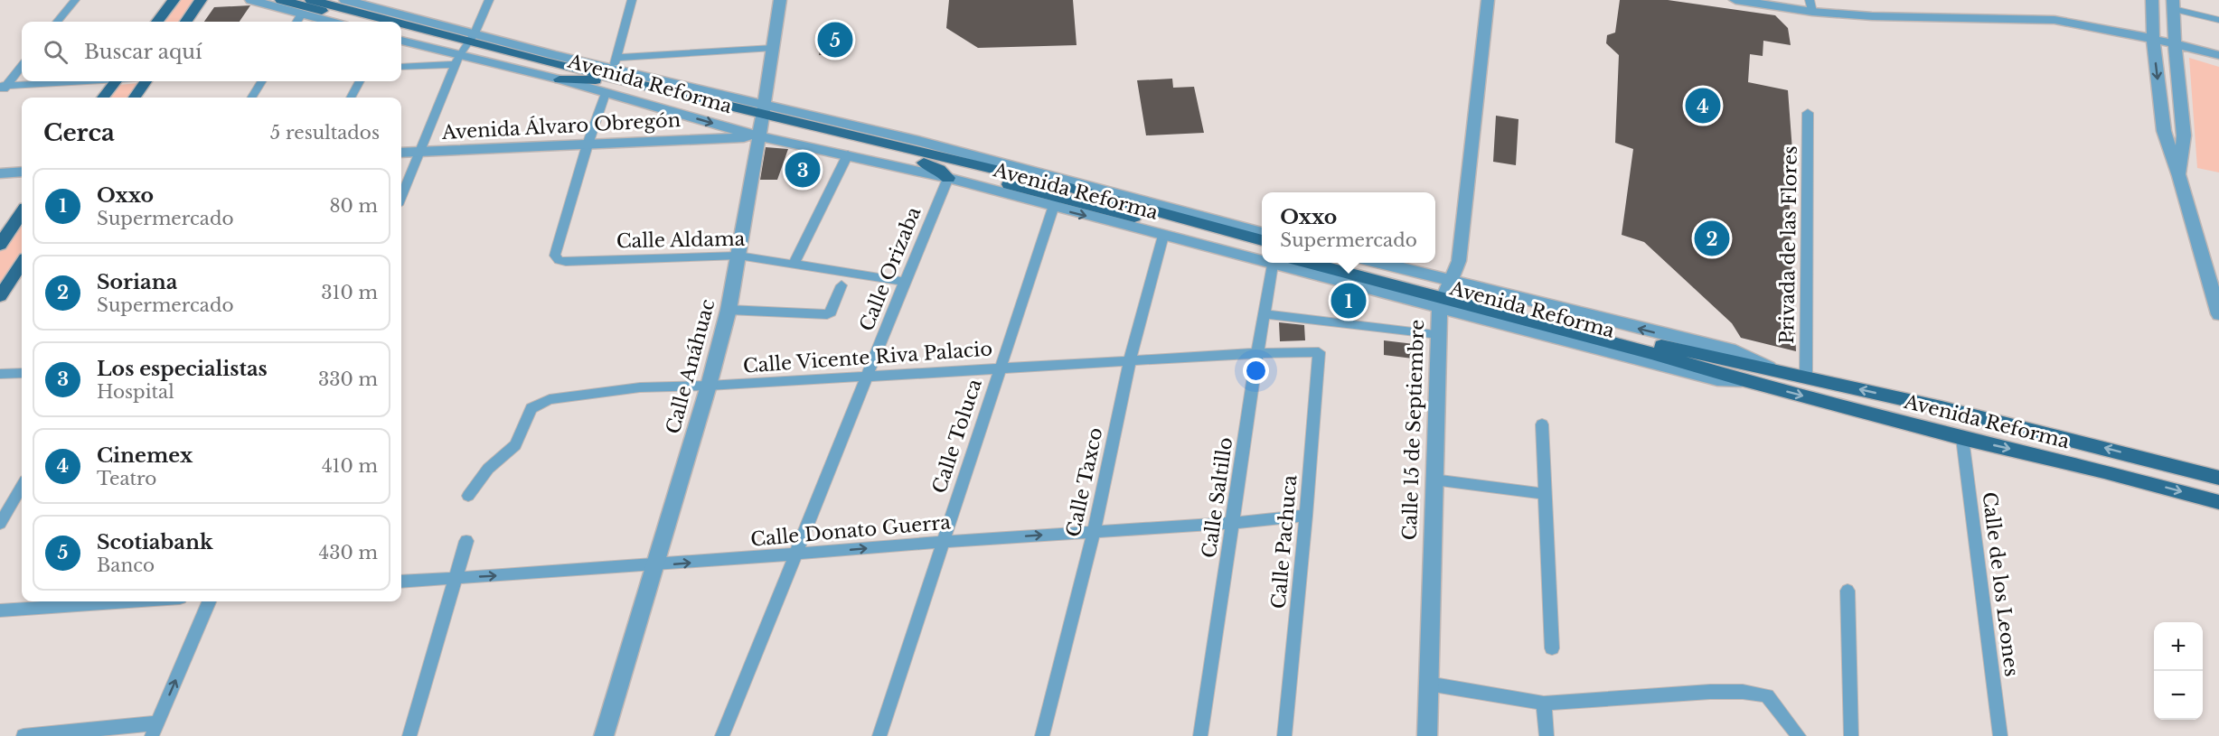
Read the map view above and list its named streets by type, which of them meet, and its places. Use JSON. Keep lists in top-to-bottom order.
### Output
{
  "streets": {
    "main road": ["Avenida Reforma"],
    "street": [
      "Avenida Álvaro Obregón",
      "Calle Aldama",
      "Privada de las Flores",
      "Calle Orizaba",
      "Calle Vicente Riva Palacio",
      "Calle Anáhuac",
      "Calle 15 de Septiembre",
      "Calle Toluca",
      "Calle Taxco",
      "Calle Saltillo",
      "Calle Donato Guerra",
      "Calle Pachuca",
      "Calle de los Leones"
    ]
  },
  "crossings": [
    ["Avenida Reforma", "Avenida Álvaro Obregón"],
    ["Avenida Reforma", "Privada de las Flores"],
    ["Avenida Reforma", "Calle Orizaba"],
    ["Avenida Reforma", "Calle Anáhuac"],
    ["Avenida Reforma", "Calle 15 de Septiembre"],
    ["Avenida Reforma", "Calle Toluca"],
    ["Avenida Reforma", "Calle Taxco"],
    ["Avenida Reforma", "Calle de los Leones"],
    ["Avenida Álvaro Obregón", "Calle Aldama"],
    ["Avenida Álvaro Obregón", "Calle Anáhuac"],
    ["Calle Aldama", "Calle Orizaba"],
    ["Calle Aldama", "Calle Anáhuac"],
    ["Calle Orizaba", "Calle Vicente Riva Palacio"],
    ["Calle Orizaba", "Calle Donato Guerra"],
    ["Calle Vicente Riva Palacio", "Calle Anáhuac"],
    ["Calle Vicente Riva Palacio", "Calle Toluca"],
    ["Calle Vicente Riva Palacio", "Calle Taxco"],
    ["Calle Vicente Riva Palacio", "Calle Saltillo"],
    ["Calle Vicente Riva Palacio", "Calle Pachuca"],
    ["Calle Anáhuac", "Calle Donato Guerra"],
    ["Calle Toluca", "Calle Donato Guerra"],
    ["Calle Taxco", "Calle Donato Guerra"],
    ["Calle Saltillo", "Calle Donato Guerra"],
    ["Calle Donato Guerra", "Calle Pachuca"]
  ],
  "one_way": ["Calle Donato Guerra"],
  "page": {
    "pins": [
      "5",
      "4",
      "3",
      "2",
      "1"
    ],
    "search": "Buscar aquí",
    "heading": ["Cerca", "5 resultados"],
    "list": [
      {
        "mark": "1",
        "name": "Oxxo",
        "note": "Supermercado",
        "value": "80 m"
      },
      {
        "mark": "2",
        "name": "Soriana",
        "note": "Supermercado",
        "value": "310 m"
      },
      {
        "mark": "3",
        "name": "Los especialistas",
        "note": "Hospital",
        "value": "330 m"
      },
      {
        "mark": "4",
        "name": "Cinemex",
        "note": "Teatro",
        "value": "410 m"
      },
      {
        "mark": "5",
        "name": "Scotiabank",
        "note": "Banco",
        "value": "430 m"
      }
    ],
    "popup": ["Oxxo", "Supermercado"],
    "map_buttons": ["+", "−"]
  }
}
